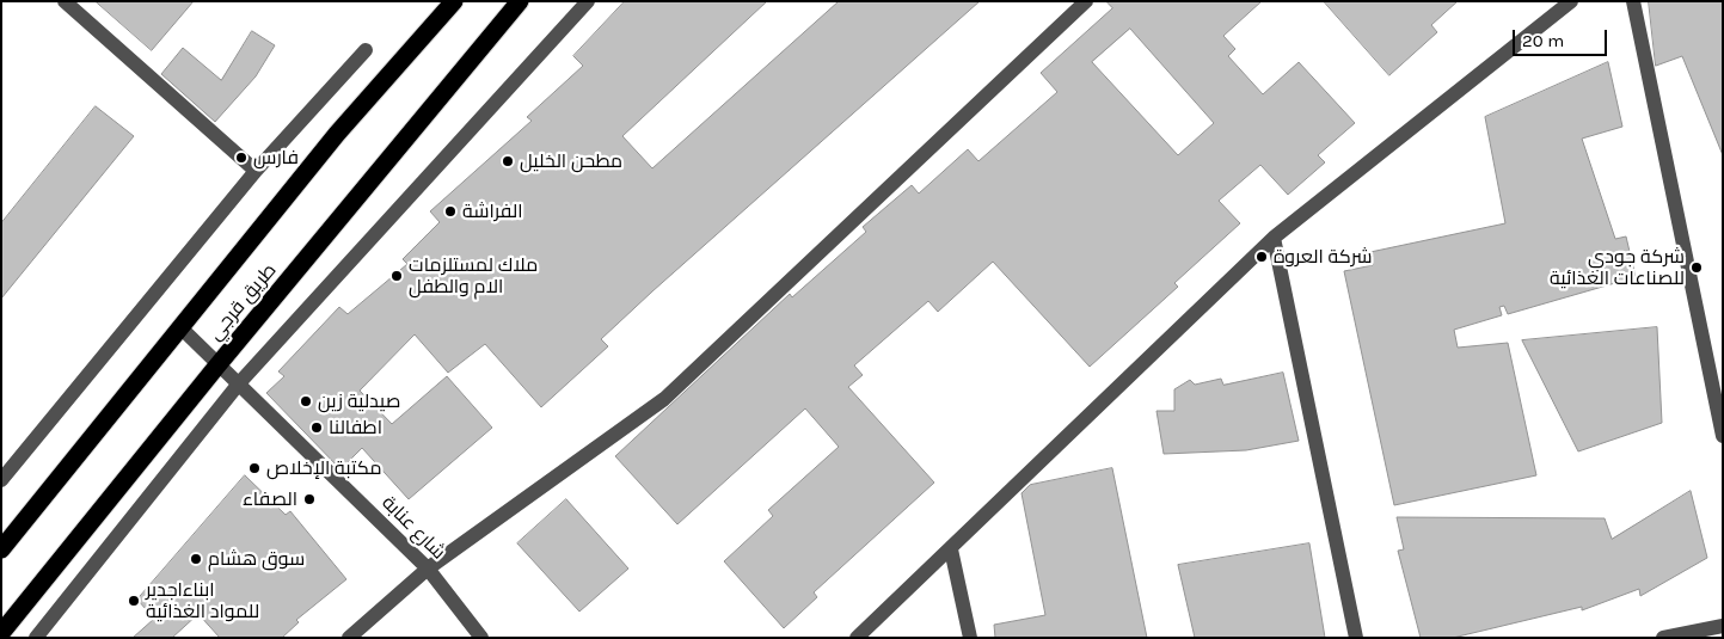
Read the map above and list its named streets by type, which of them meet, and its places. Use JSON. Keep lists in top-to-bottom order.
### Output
{
  "streets": {
    "highway": ["طريق قرجي"],
    "street": ["شارع عنابة"]
  },
  "crossings": [
    ["طريق قرجي", "شارع عنابة"]
  ],
  "places": [
    "فارس",
    "مطحن الخليل",
    "الفراشة",
    "شركة العروة",
    "شركة جودي للصناعات الغذائية",
    "ملاك لمستلزمات الام والطفل",
    "صيدلية زين",
    "اطفالنا",
    "مكتبة الإخلاص",
    "الصفاء",
    "سوق هشام",
    "ابناءاجدير للمواد الغذائية"
  ],
  "scale_bar": "20 m"
}
